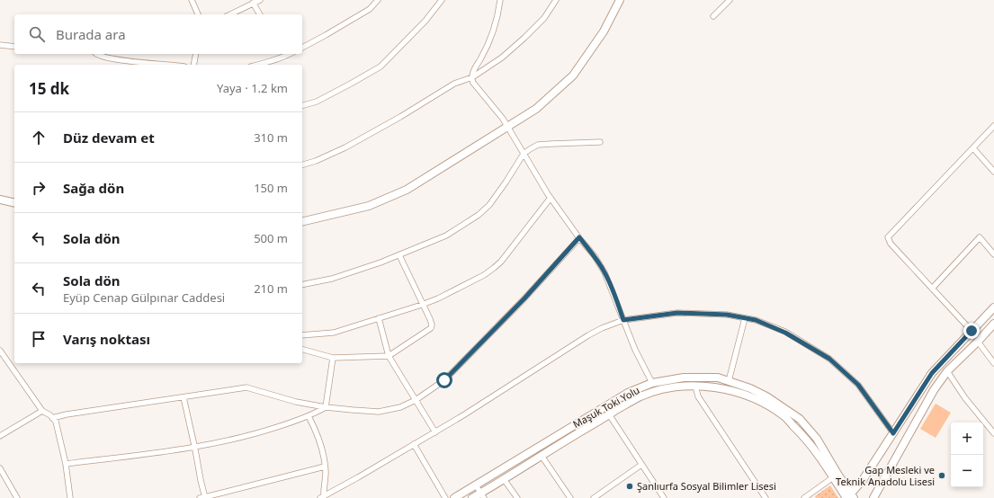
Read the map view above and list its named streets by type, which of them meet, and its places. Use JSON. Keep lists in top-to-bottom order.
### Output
{
  "streets": {
    "main road": ["Maşuk Toki Yolu"]
  },
  "places": ["Gap Mesleki ve Teknik Anadolu Lisesi", "Şanlıurfa Sosyal Bilimler Lisesi"],
  "page": {
    "search": "Burada ara",
    "heading": ["15 dk", "Yaya · 1.2 km"],
    "list": [
      ["Düz devam et", "310 m"],
      ["Sağa dön", "150 m"],
      ["Sola dön", "500 m"],
      ["Sola dön", "Eyüp Cenap Gülpınar Caddesi", "210 m"],
      "Varış noktası"
    ],
    "map_buttons": ["+", "−"]
  }
}
